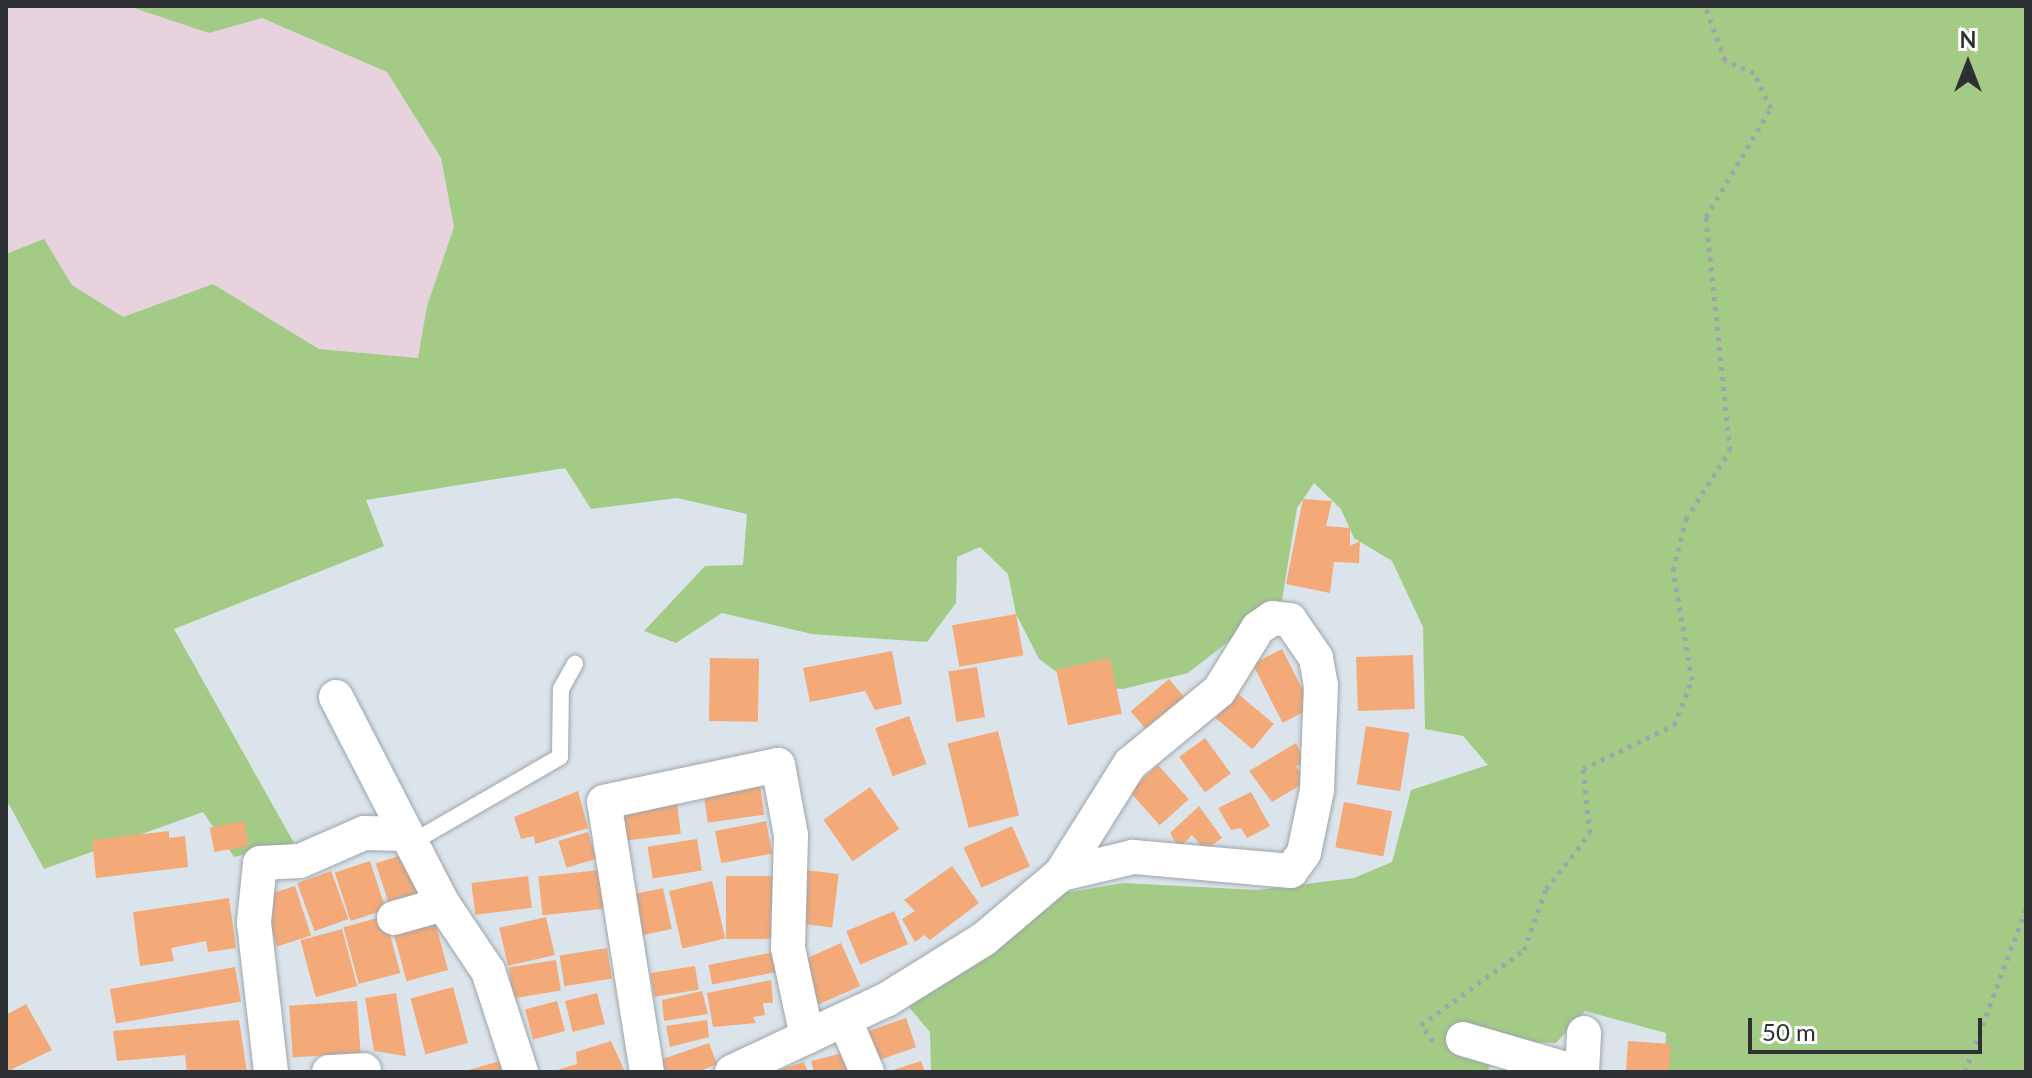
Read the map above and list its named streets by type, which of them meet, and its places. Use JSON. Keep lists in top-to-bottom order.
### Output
{
  "scale_bar": "50 m",
  "north": "top"
}
